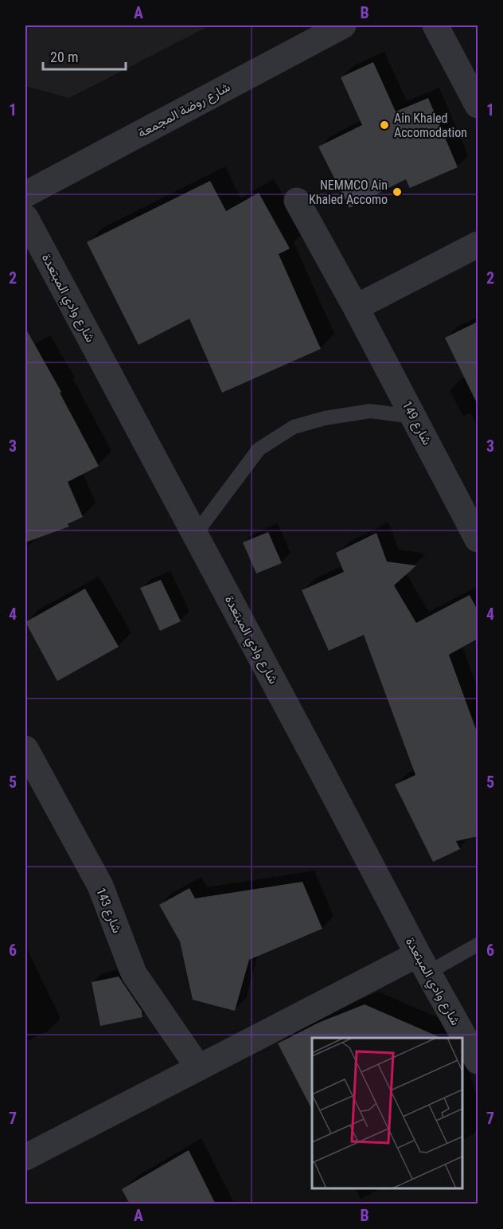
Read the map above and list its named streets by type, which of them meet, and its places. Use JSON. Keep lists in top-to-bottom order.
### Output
{
  "streets": {
    "street": [
      "شارع روضة المجمعة",
      "شارع وادي المبتعدة",
      "شارع 149",
      "شارع 143"
    ]
  },
  "places": ["Ain Khaled Accomodation", "NEMMCO Ain Khaled Accomo"],
  "scale_bar": "20 m",
  "grid": {
    "columns": ["A", "B"],
    "rows": [
      "1",
      "2",
      "3",
      "4",
      "5",
      "6",
      "7"
    ]
  }
}
